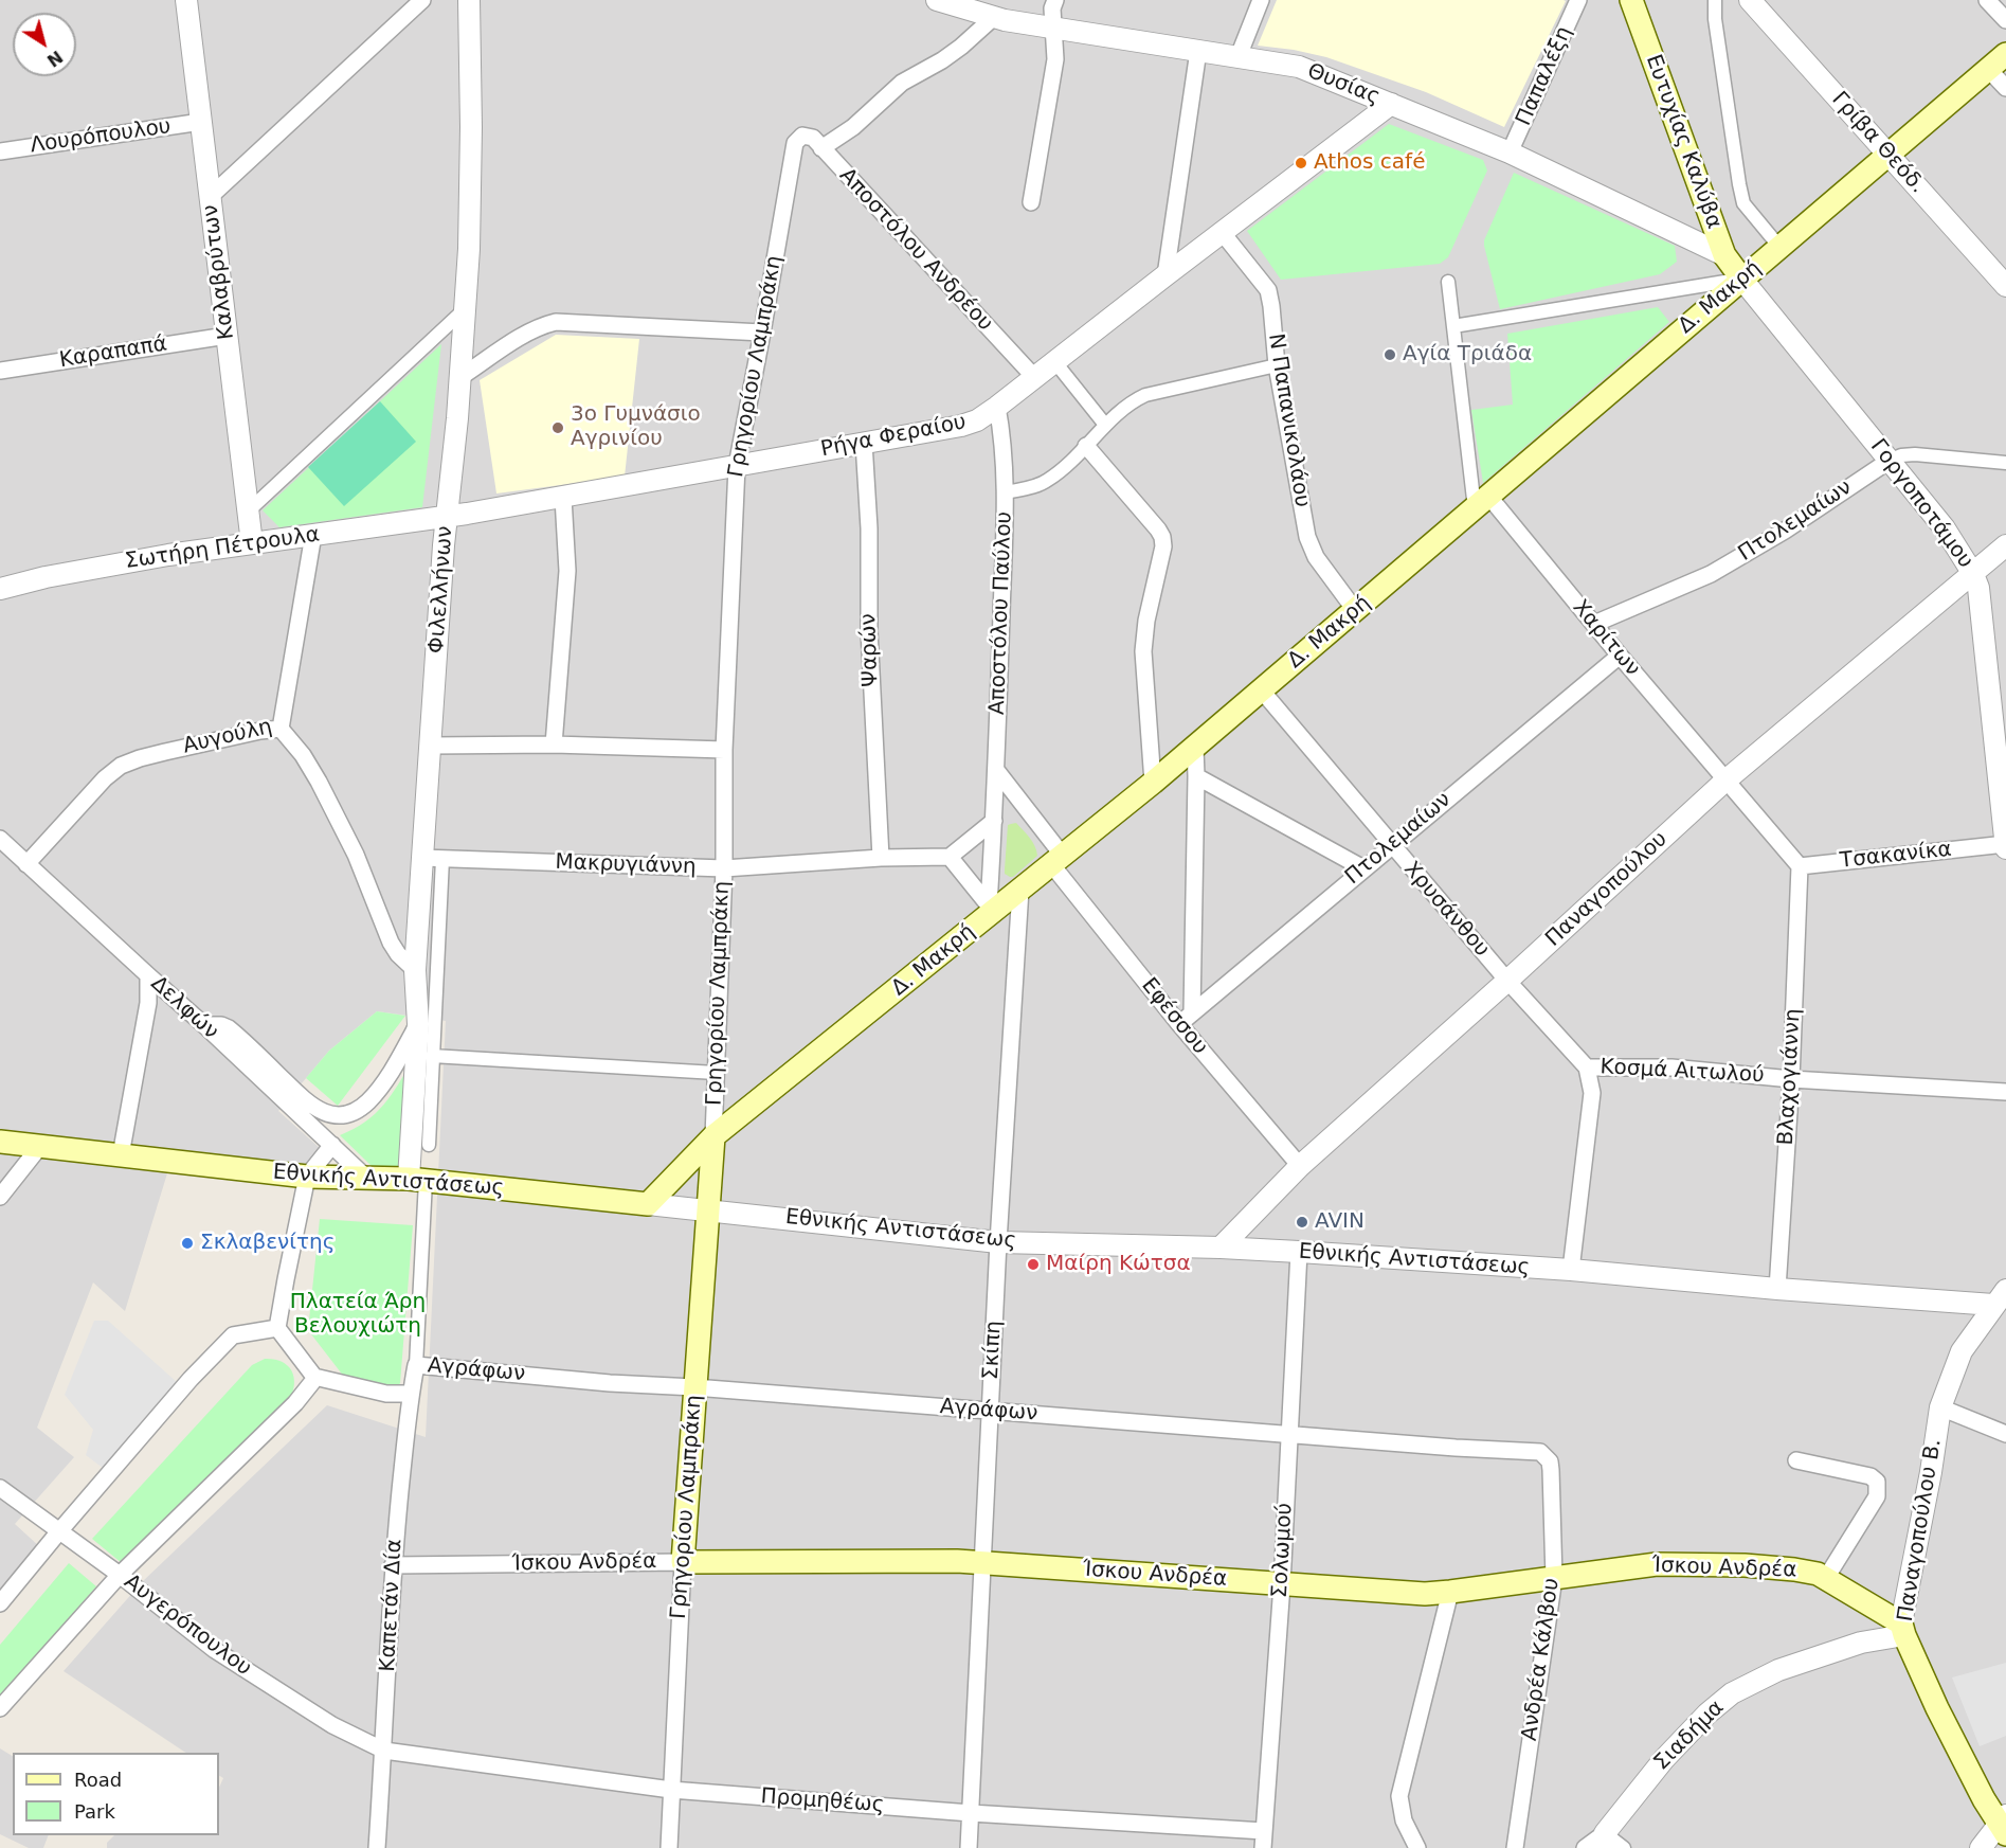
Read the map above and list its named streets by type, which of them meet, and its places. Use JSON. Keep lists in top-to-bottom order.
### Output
{
  "streets": {
    "main road": [
      "Ευτυχίας Καλύβα",
      "Δ. Μακρή",
      "Γρηγορίου Λαμπράκη",
      "Εθνικής Αντιστάσεως",
      "Παναγοπούλου Β.",
      "Ίσκου Ανδρέα"
    ],
    "street": [
      "Παπαλέξη",
      "Θυσίας",
      "Λουρόπουλου",
      "Γρίβα Θεόδ.",
      "Αποστόλου Ανδρέου",
      "Καλαβρύτων",
      "Καραπαπά",
      "Ν Παπανικολάου",
      "Ρήγα Φεραίου",
      "Γοργοποτάμου",
      "Πτολεμαίων",
      "Σωτήρη Πέτρουλα",
      "Φιλελλήνων",
      "Αποστόλου Παύλου",
      "Χαρίτων",
      "Ψαρών",
      "Αυγούλη",
      "Τσακανίκα",
      "Μακρυγιάννη",
      "Παναγοπούλου",
      "Χρυσάνθου",
      "Δελφών",
      "Εφέσσου",
      "Κοσμά Αιτωλού",
      "Βλαχογιάννη",
      "Σκίπη",
      "Αγράφων",
      "Σολωμού",
      "Καπετάν Δία",
      "Αυγερόπουλου",
      "Ανδρέα Κάλβου",
      "Σιαδήμα",
      "Προμηθέως"
    ]
  },
  "crossings": [
    ["Παπαλέξη", "Θυσίας"],
    ["Θυσίας", "Ευτυχίας Καλύβα"],
    ["Θυσίας", "Ρήγα Φεραίου"],
    ["Λουρόπουλου", "Καλαβρύτων"],
    ["Ευτυχίας Καλύβα", "Δ. Μακρή"],
    ["Ευτυχίας Καλύβα", "Γοργοποτάμου"],
    ["Γρίβα Θεόδ.", "Δ. Μακρή"],
    ["Αποστόλου Ανδρέου", "Γρηγορίου Λαμπράκη"],
    ["Αποστόλου Ανδρέου", "Ρήγα Φεραίου"],
    ["Καλαβρύτων", "Καραπαπά"],
    ["Καλαβρύτων", "Σωτήρη Πέτρουλα"],
    ["Δ. Μακρή", "Γρηγορίου Λαμπράκη"],
    ["Δ. Μακρή", "Ν Παπανικολάου"],
    ["Δ. Μακρή", "Γοργοποτάμου"],
    ["Δ. Μακρή", "Αποστόλου Παύλου"],
    ["Δ. Μακρή", "Χαρίτων"],
    ["Δ. Μακρή", "Χρυσάνθου"],
    ["Δ. Μακρή", "Εφέσσου"],
    ["Δ. Μακρή", "Εθνικής Αντιστάσεως"],
    ["Δ. Μακρή", "Σκίπη"],
    ["Γρηγορίου Λαμπράκη", "Ρήγα Φεραίου"],
    ["Γρηγορίου Λαμπράκη", "Μακρυγιάννη"],
    ["Γρηγορίου Λαμπράκη", "Εθνικής Αντιστάσεως"],
    ["Γρηγορίου Λαμπράκη", "Αγράφων"],
    ["Γρηγορίου Λαμπράκη", "Ίσκου Ανδρέα"],
    ["Γρηγορίου Λαμπράκη", "Προμηθέως"],
    ["Ν Παπανικολάου", "Ρήγα Φεραίου"],
    ["Ρήγα Φεραίου", "Σωτήρη Πέτρουλα"],
    ["Ρήγα Φεραίου", "Φιλελλήνων"],
    ["Ρήγα Φεραίου", "Αποστόλου Παύλου"],
    ["Ρήγα Φεραίου", "Ψαρών"],
    ["Γοργοποτάμου", "Πτολεμαίων"],
    ["Γοργοποτάμου", "Τσακανίκα"],
    ["Γοργοποτάμου", "Παναγοπούλου"],
    ["Πτολεμαίων", "Χαρίτων"],
    ["Πτολεμαίων", "Χρυσάνθου"],
    ["Πτολεμαίων", "Εφέσσου"],
    ["Σωτήρη Πέτρουλα", "Φιλελλήνων"],
    ["Σωτήρη Πέτρουλα", "Αυγούλη"],
    ["Φιλελλήνων", "Μακρυγιάννη"],
    ["Φιλελλήνων", "Εθνικής Αντιστάσεως"],
    ["Αποστόλου Παύλου", "Εφέσσου"],
    ["Χαρίτων", "Τσακανίκα"],
    ["Χαρίτων", "Παναγοπούλου"],
    ["Χαρίτων", "Βλαχογιάννη"],
    ["Ψαρών", "Μακρυγιάννη"],
    ["Αυγούλη", "Δελφών"],
    ["Τσακανίκα", "Βλαχογιάννη"],
    ["Παναγοπούλου", "Χρυσάνθου"],
    ["Παναγοπούλου", "Εφέσσου"],
    ["Παναγοπούλου", "Εθνικής Αντιστάσεως"],
    ["Χρυσάνθου", "Κοσμά Αιτωλού"],
    ["Δελφών", "Εθνικής Αντιστάσεως"],
    ["Κοσμά Αιτωλού", "Βλαχογιάννη"],
    ["Βλαχογιάννη", "Εθνικής Αντιστάσεως"],
    ["Εθνικής Αντιστάσεως", "Σκίπη"],
    ["Εθνικής Αντιστάσεως", "Παναγοπούλου Β."],
    ["Εθνικής Αντιστάσεως", "Σολωμού"],
    ["Σκίπη", "Αγράφων"],
    ["Σκίπη", "Ίσκου Ανδρέα"],
    ["Σκίπη", "Προμηθέως"],
    ["Αγράφων", "Σολωμού"],
    ["Αγράφων", "Καπετάν Δία"],
    ["Αγράφων", "Ανδρέα Κάλβου"],
    ["Παναγοπούλου Β.", "Ίσκου Ανδρέα"],
    ["Παναγοπούλου Β.", "Σιαδήμα"],
    ["Σολωμού", "Ίσκου Ανδρέα"],
    ["Σολωμού", "Προμηθέως"],
    ["Ίσκου Ανδρέα", "Καπετάν Δία"],
    ["Ίσκου Ανδρέα", "Ανδρέα Κάλβου"],
    ["Ίσκου Ανδρέα", "Σιαδήμα"],
    ["Καπετάν Δία", "Αυγερόπουλου"],
    ["Καπετάν Δία", "Προμηθέως"],
    ["Αυγερόπουλου", "Προμηθέως"]
  ],
  "parks": ["Πλατεία Άρη Βελουχιώτη"],
  "places": [
    "Athos café",
    "Αγία Τριάδα",
    "3ο Γυμνάσιο Αγρινίου",
    "AVIN",
    "Σκλαβενίτης",
    "Μαίρη Κώτσα"
  ],
  "legend": ["Road", "Park"],
  "north": "bottom right"
}
